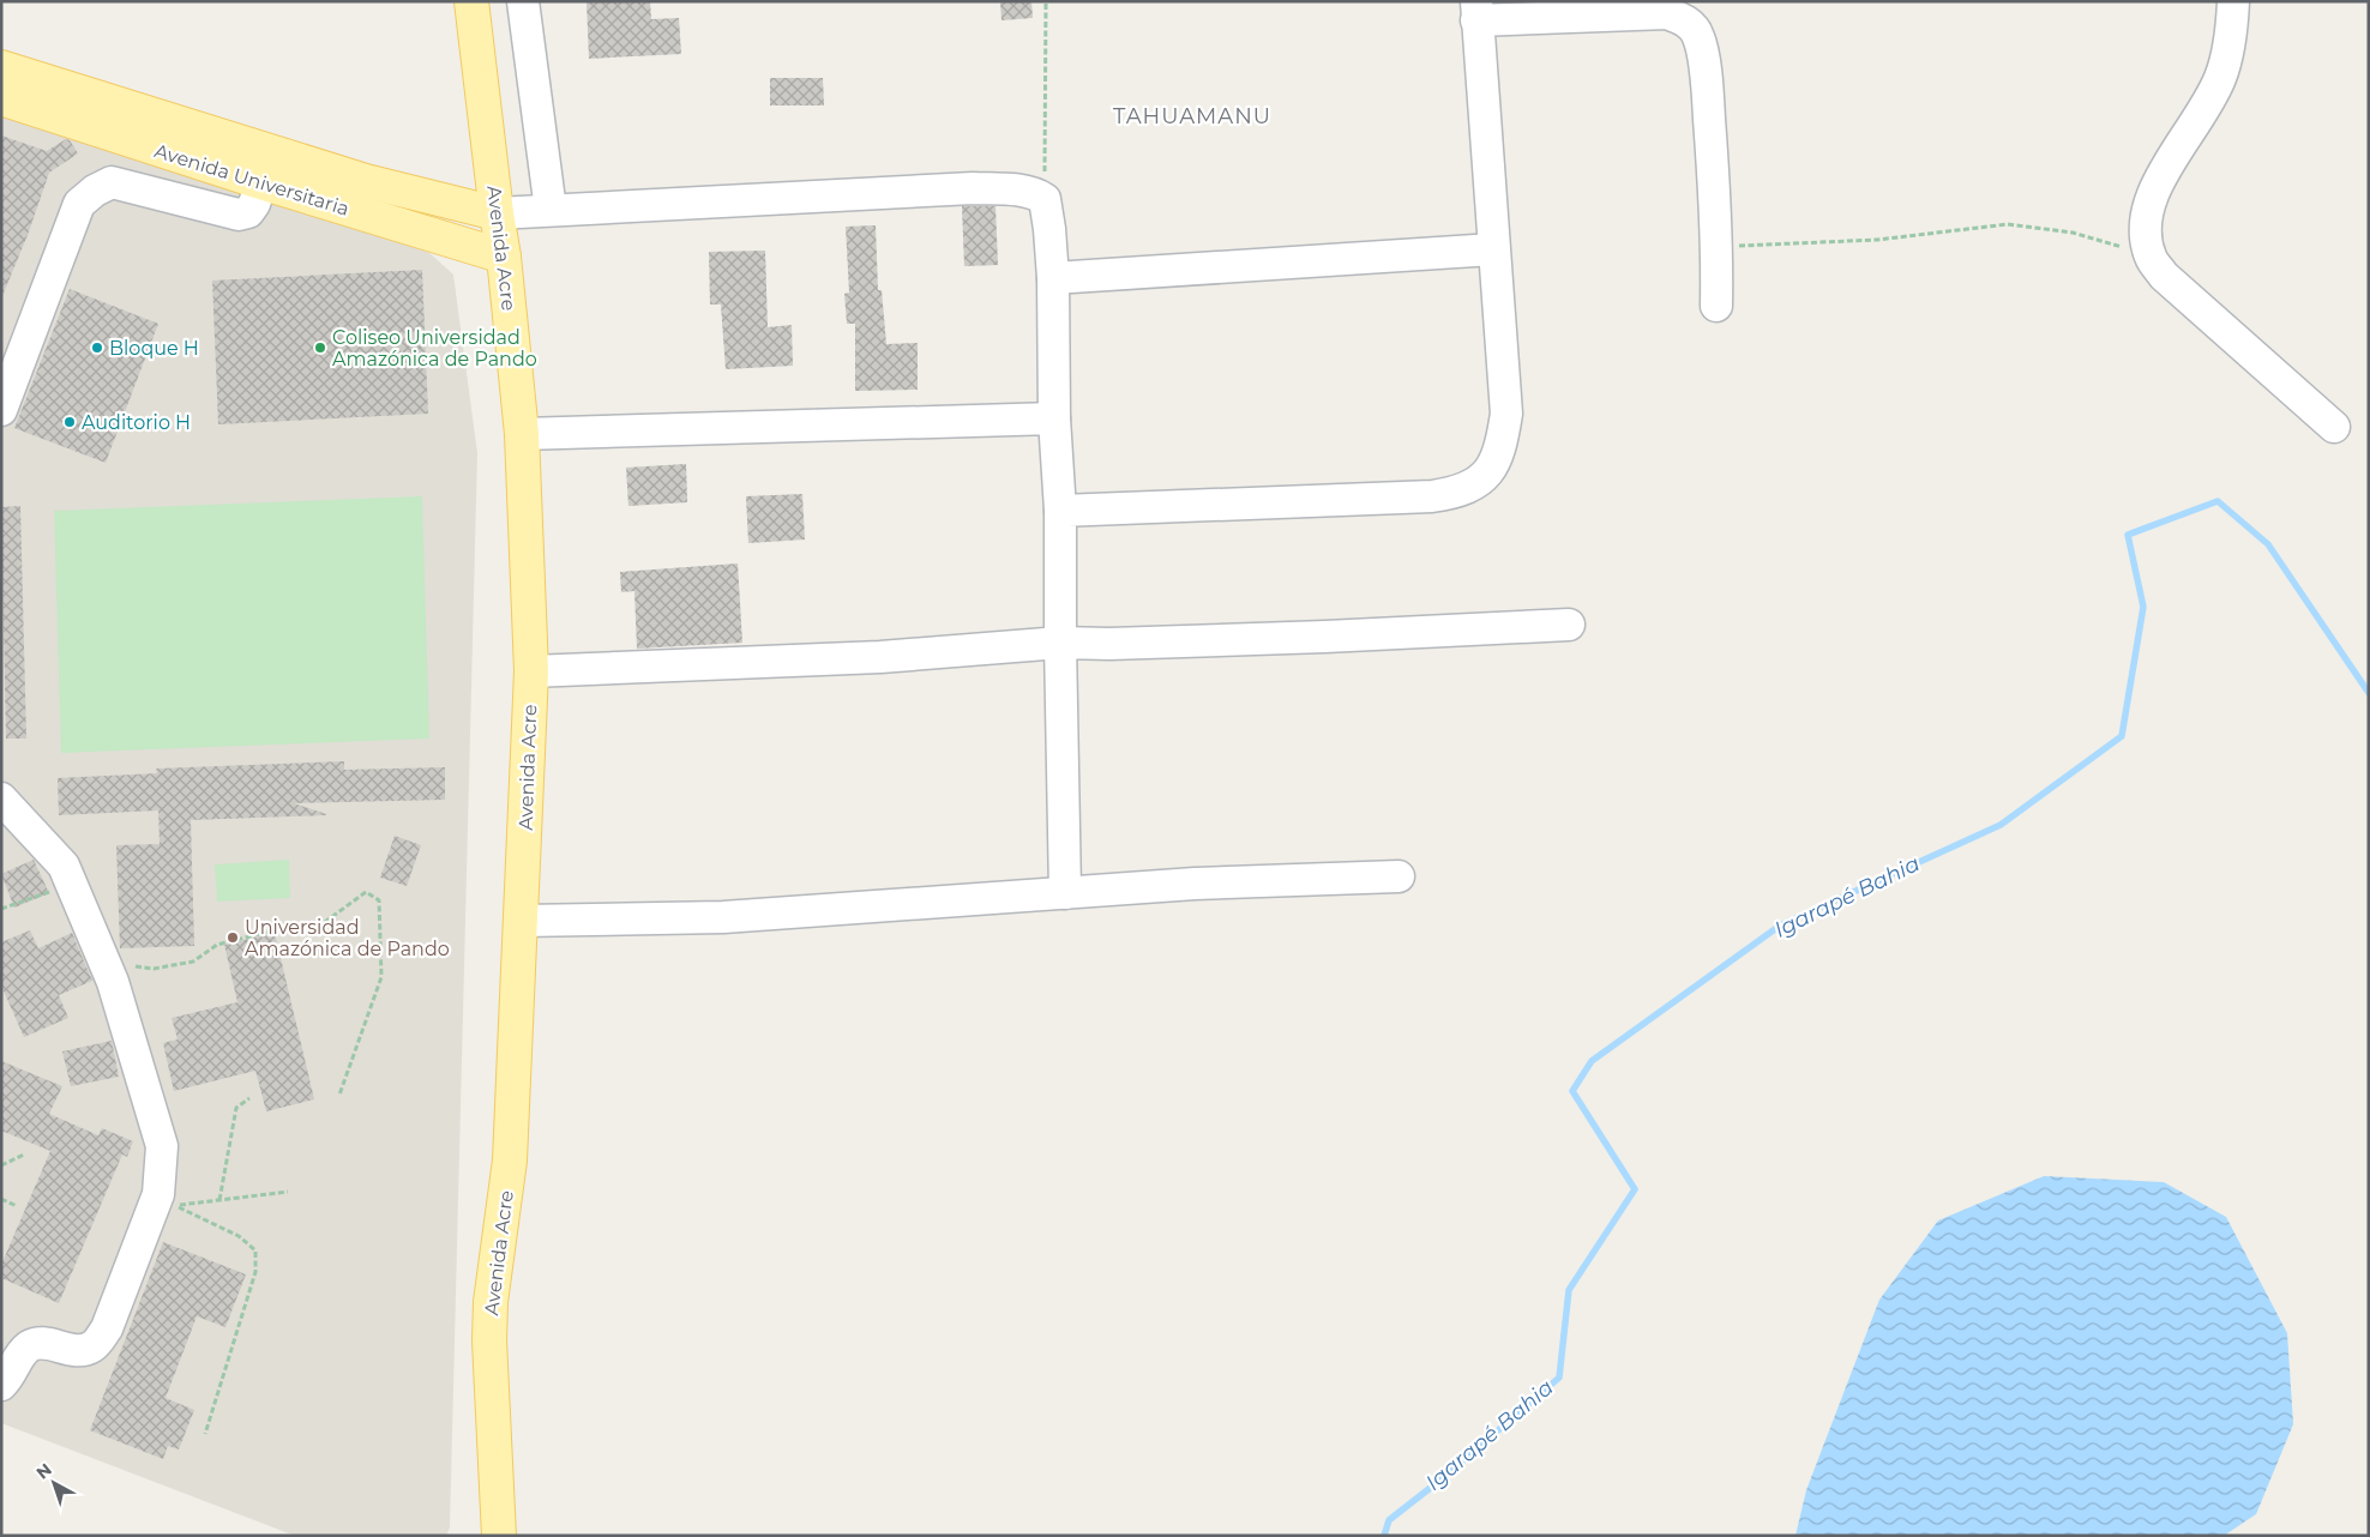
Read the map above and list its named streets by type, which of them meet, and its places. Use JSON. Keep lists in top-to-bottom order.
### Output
{
  "streets": {
    "main road": ["Avenida Universitaria", "Avenida Acre"]
  },
  "crossings": [
    ["Avenida Universitaria", "Avenida Acre"]
  ],
  "districts": ["TAHUAMANU"],
  "water": ["Igarapé Bahia"],
  "places": [
    "Bloque H",
    "Coliseo Universidad Amazónica de Pando",
    "Auditorio H",
    "Universidad Amazónica de Pando"
  ],
  "north": "top left"
}
